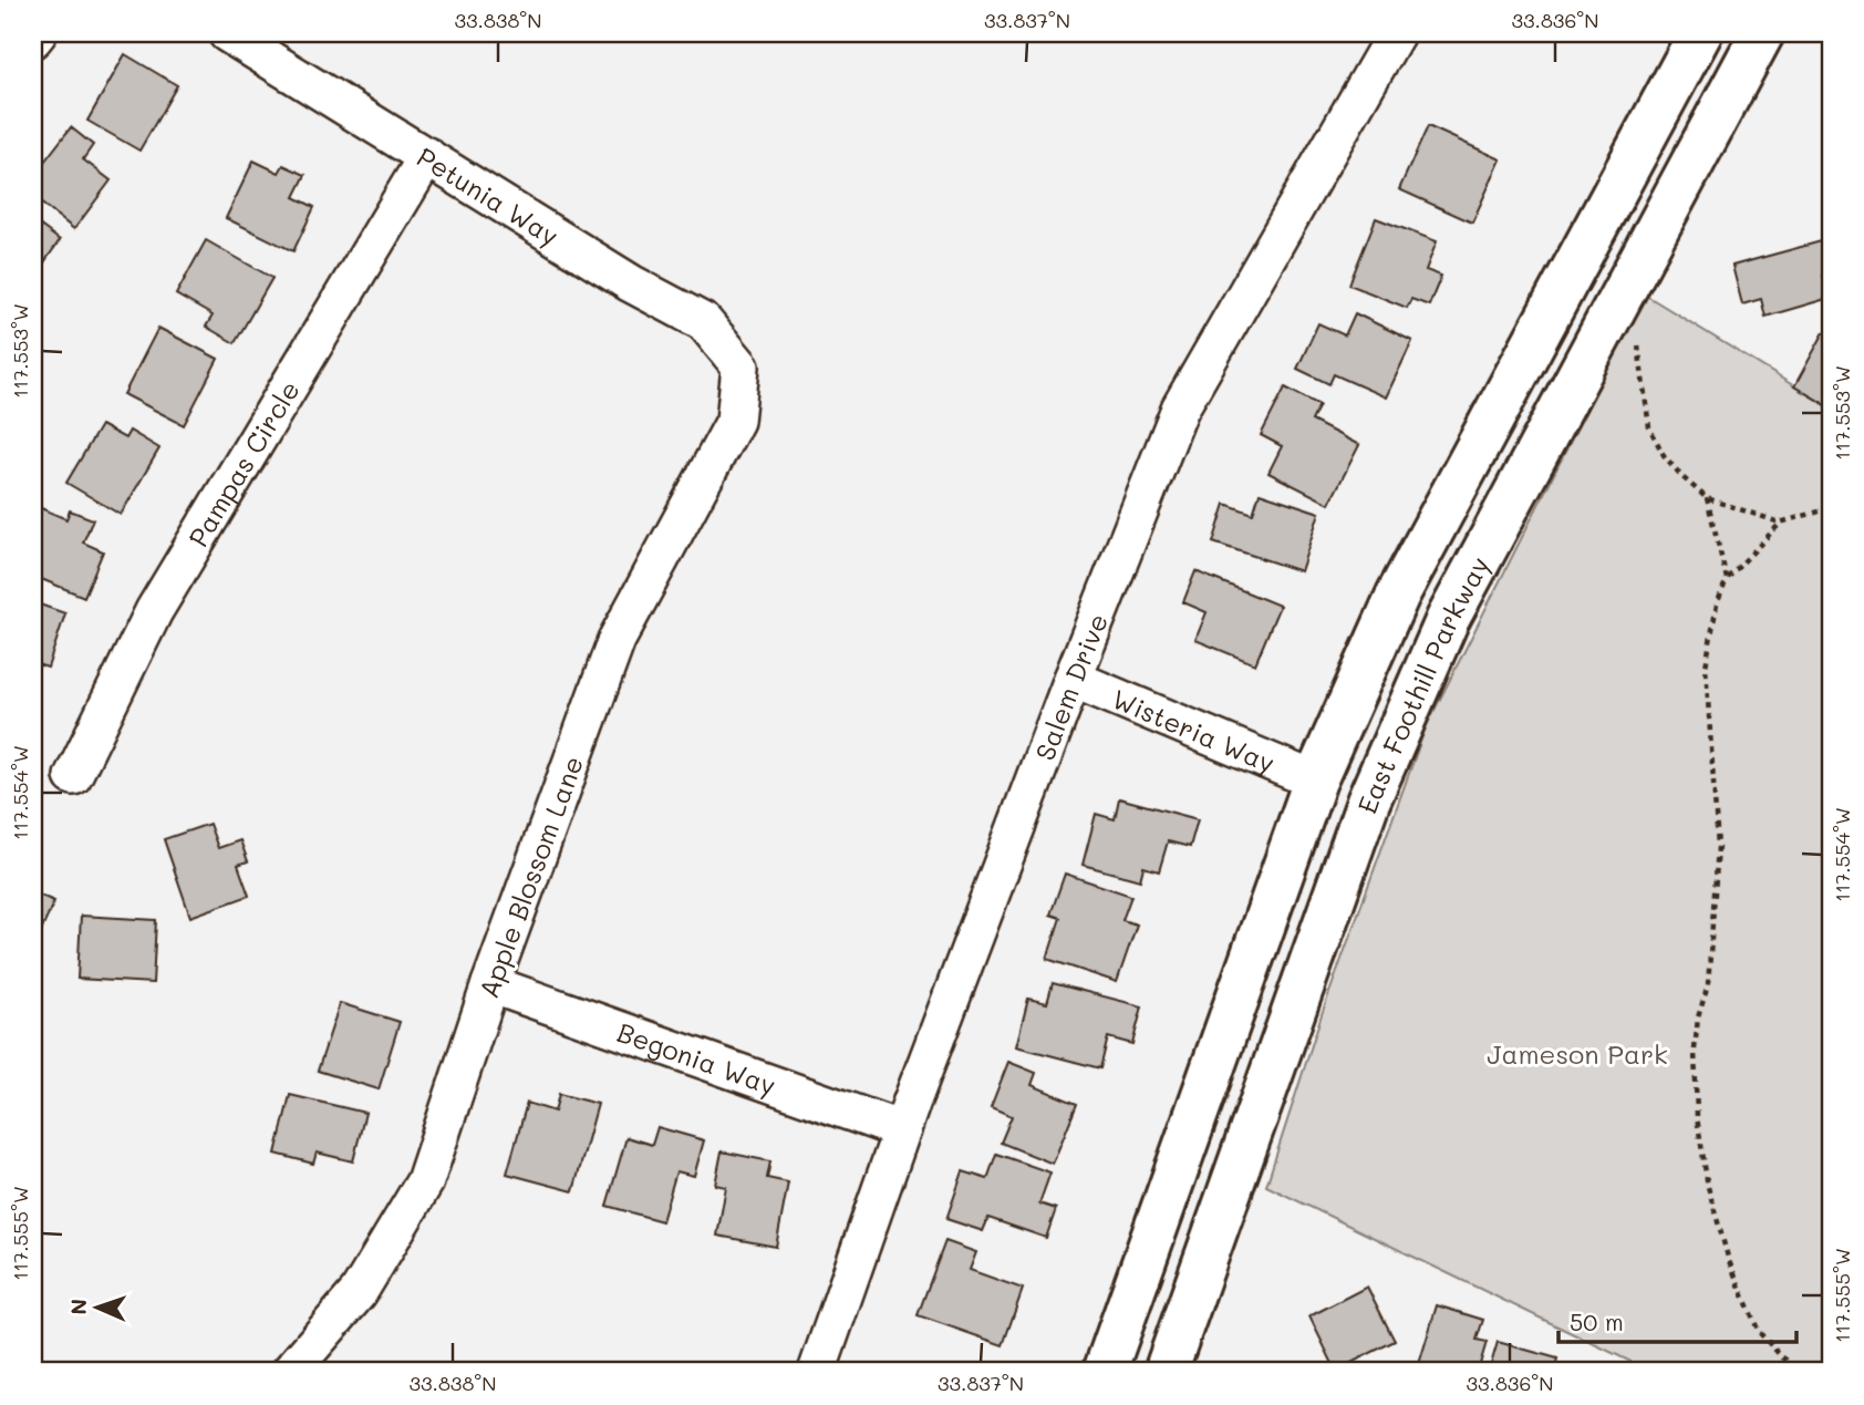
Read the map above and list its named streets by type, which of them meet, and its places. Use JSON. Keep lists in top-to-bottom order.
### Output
{
  "streets": {
    "main road": ["East Foothill Parkway"],
    "street": [
      "Petunia Way",
      "Pampas Circle",
      "Salem Drive",
      "Wisteria Way",
      "Apple Blossom Lane",
      "Begonia Way"
    ]
  },
  "crossings": [
    ["Petunia Way", "Pampas Circle"],
    ["Petunia Way", "Apple Blossom Lane"],
    ["East Foothill Parkway", "Wisteria Way"],
    ["Salem Drive", "Wisteria Way"],
    ["Salem Drive", "Begonia Way"],
    ["Apple Blossom Lane", "Begonia Way"]
  ],
  "parks": ["Jameson Park"],
  "scale_bar": "50 m",
  "north": "left",
  "coordinates": [
    "33.838°N",
    "33.837°N",
    "33.836°N",
    "117.553°W",
    "117.554°W",
    "117.555°W"
  ]
}
